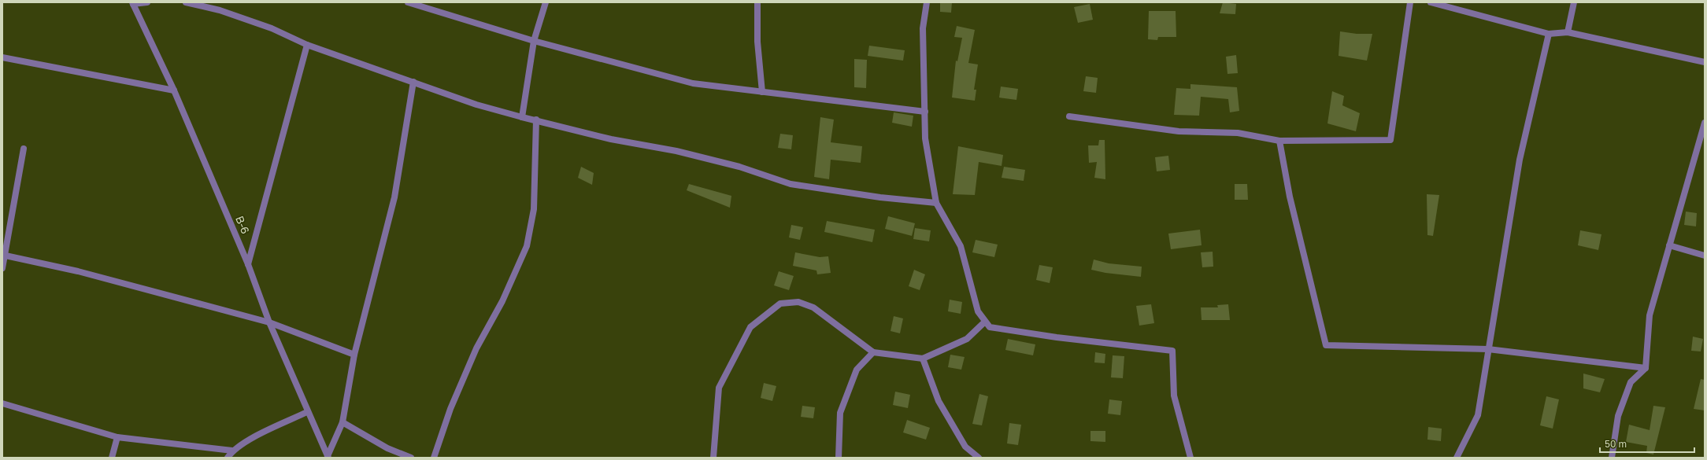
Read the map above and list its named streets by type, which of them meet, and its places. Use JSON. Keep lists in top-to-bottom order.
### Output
{
  "streets": {
    "street": ["B-6"]
  },
  "scale_bar": "50 m"
}
